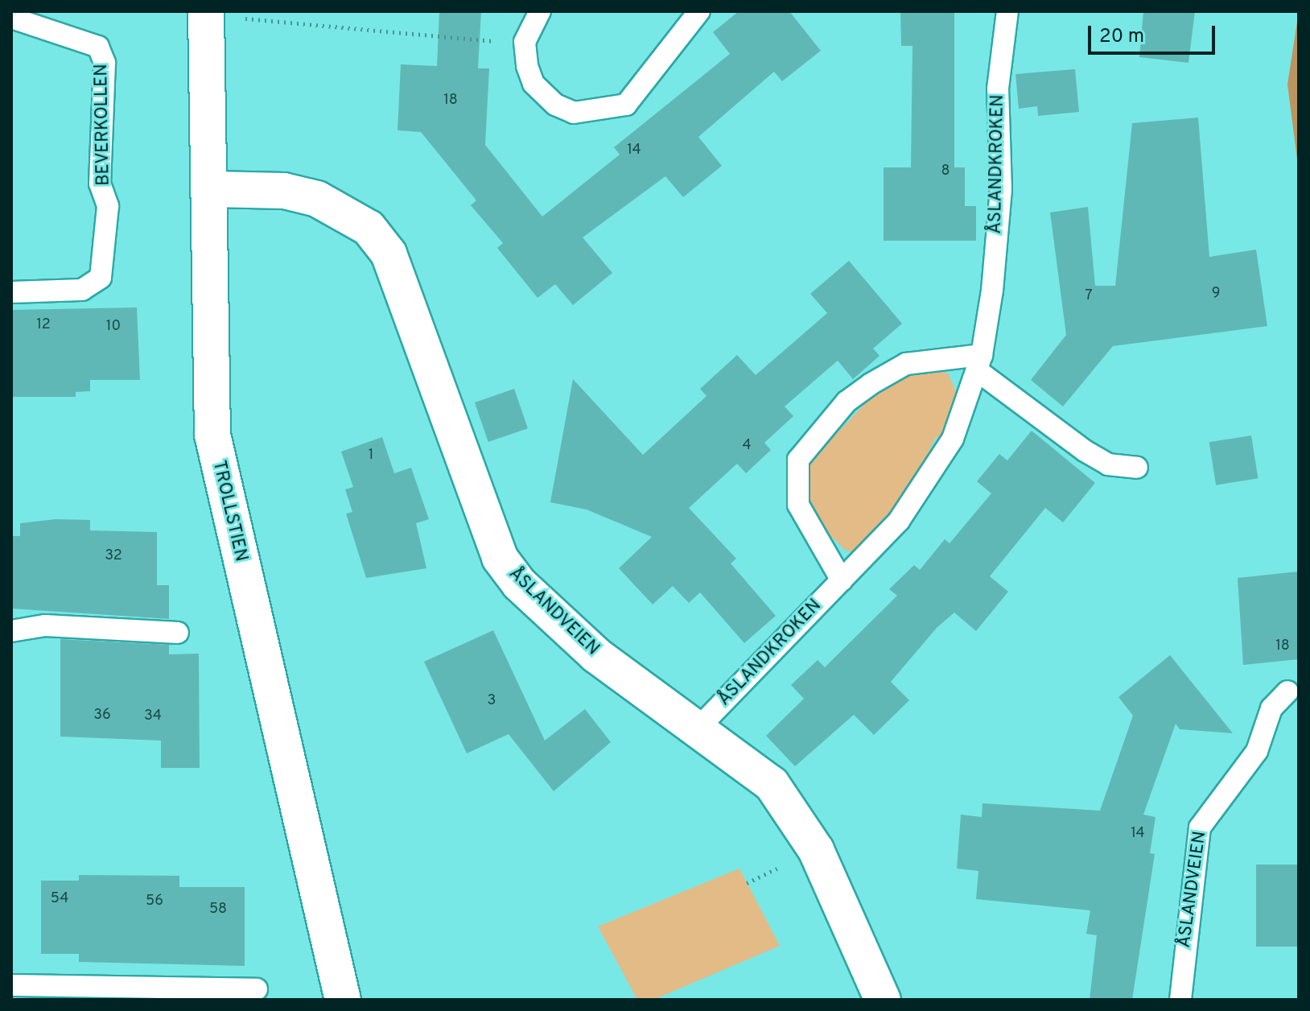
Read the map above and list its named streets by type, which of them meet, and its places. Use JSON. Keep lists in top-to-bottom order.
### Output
{
  "streets": {
    "street": ["TROLLSTIEN", "ÅSLANDVEIEN"],
    "lane": ["BEVERKOLLEN", "ÅSLANDKROKEN"]
  },
  "crossings": [
    ["ÅSLANDKROKEN", "ÅSLANDVEIEN"],
    ["TROLLSTIEN", "ÅSLANDVEIEN"]
  ],
  "house_numbers": [
    "18",
    "14",
    "8",
    "9",
    "7",
    "12",
    "10",
    "4",
    "1",
    "32",
    "18",
    "3",
    "36",
    "34",
    "14",
    "54",
    "56",
    "58"
  ],
  "scale_bar": "20 m"
}
